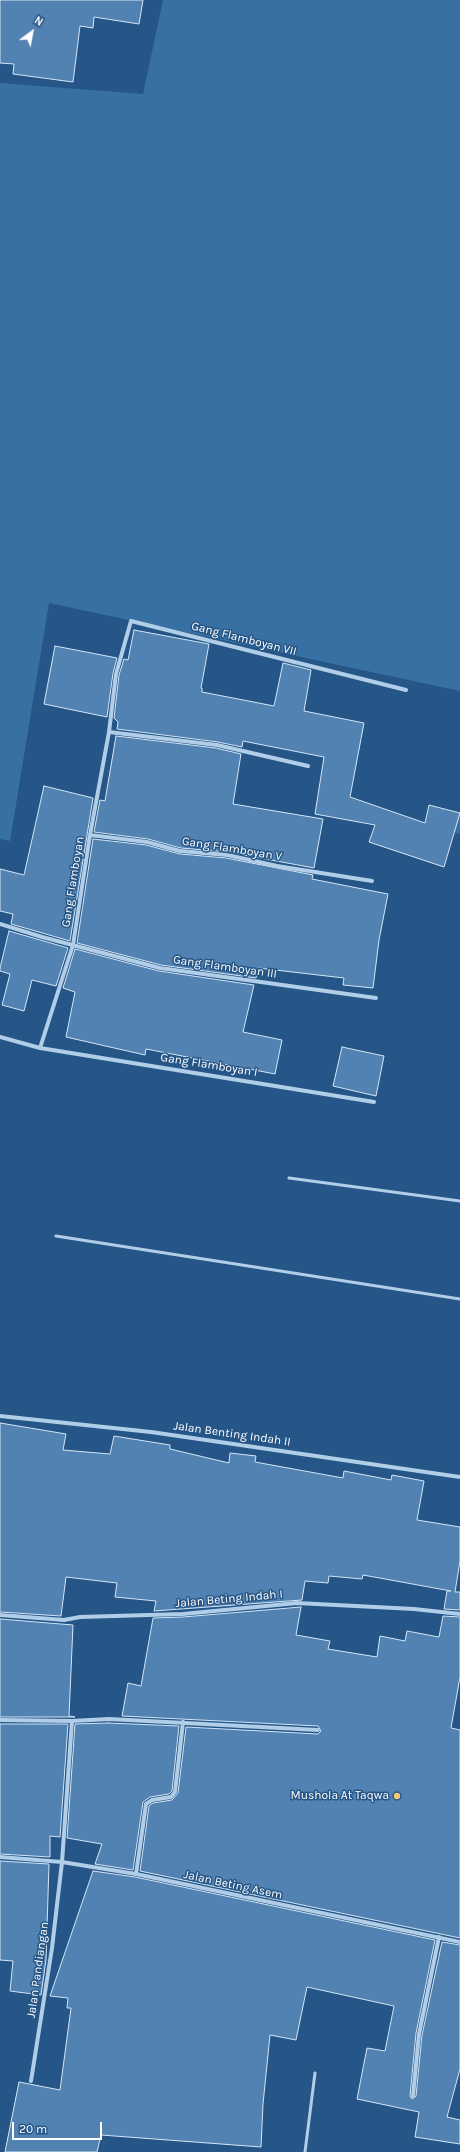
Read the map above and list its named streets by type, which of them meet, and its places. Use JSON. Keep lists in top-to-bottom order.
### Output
{
  "streets": {
    "street": [
      "Gang Flamboyan VII",
      "Gang Flamboyan V",
      "Gang Flamboyan",
      "Gang Flamboyan III",
      "Gang Flamboyan I",
      "Jalan Benting Indah II",
      "Jalan Beting Indah I",
      "Jalan Beting Asem",
      "Jalan Pandiangan"
    ]
  },
  "crossings": [
    ["Gang Flamboyan VII", "Gang Flamboyan"],
    ["Gang Flamboyan V", "Gang Flamboyan"],
    ["Gang Flamboyan", "Gang Flamboyan III"],
    ["Gang Flamboyan", "Gang Flamboyan I"],
    ["Jalan Beting Asem", "Jalan Pandiangan"]
  ],
  "places": ["Mushola At Taqwa"],
  "scale_bar": "20 m",
  "north": "top right"
}
